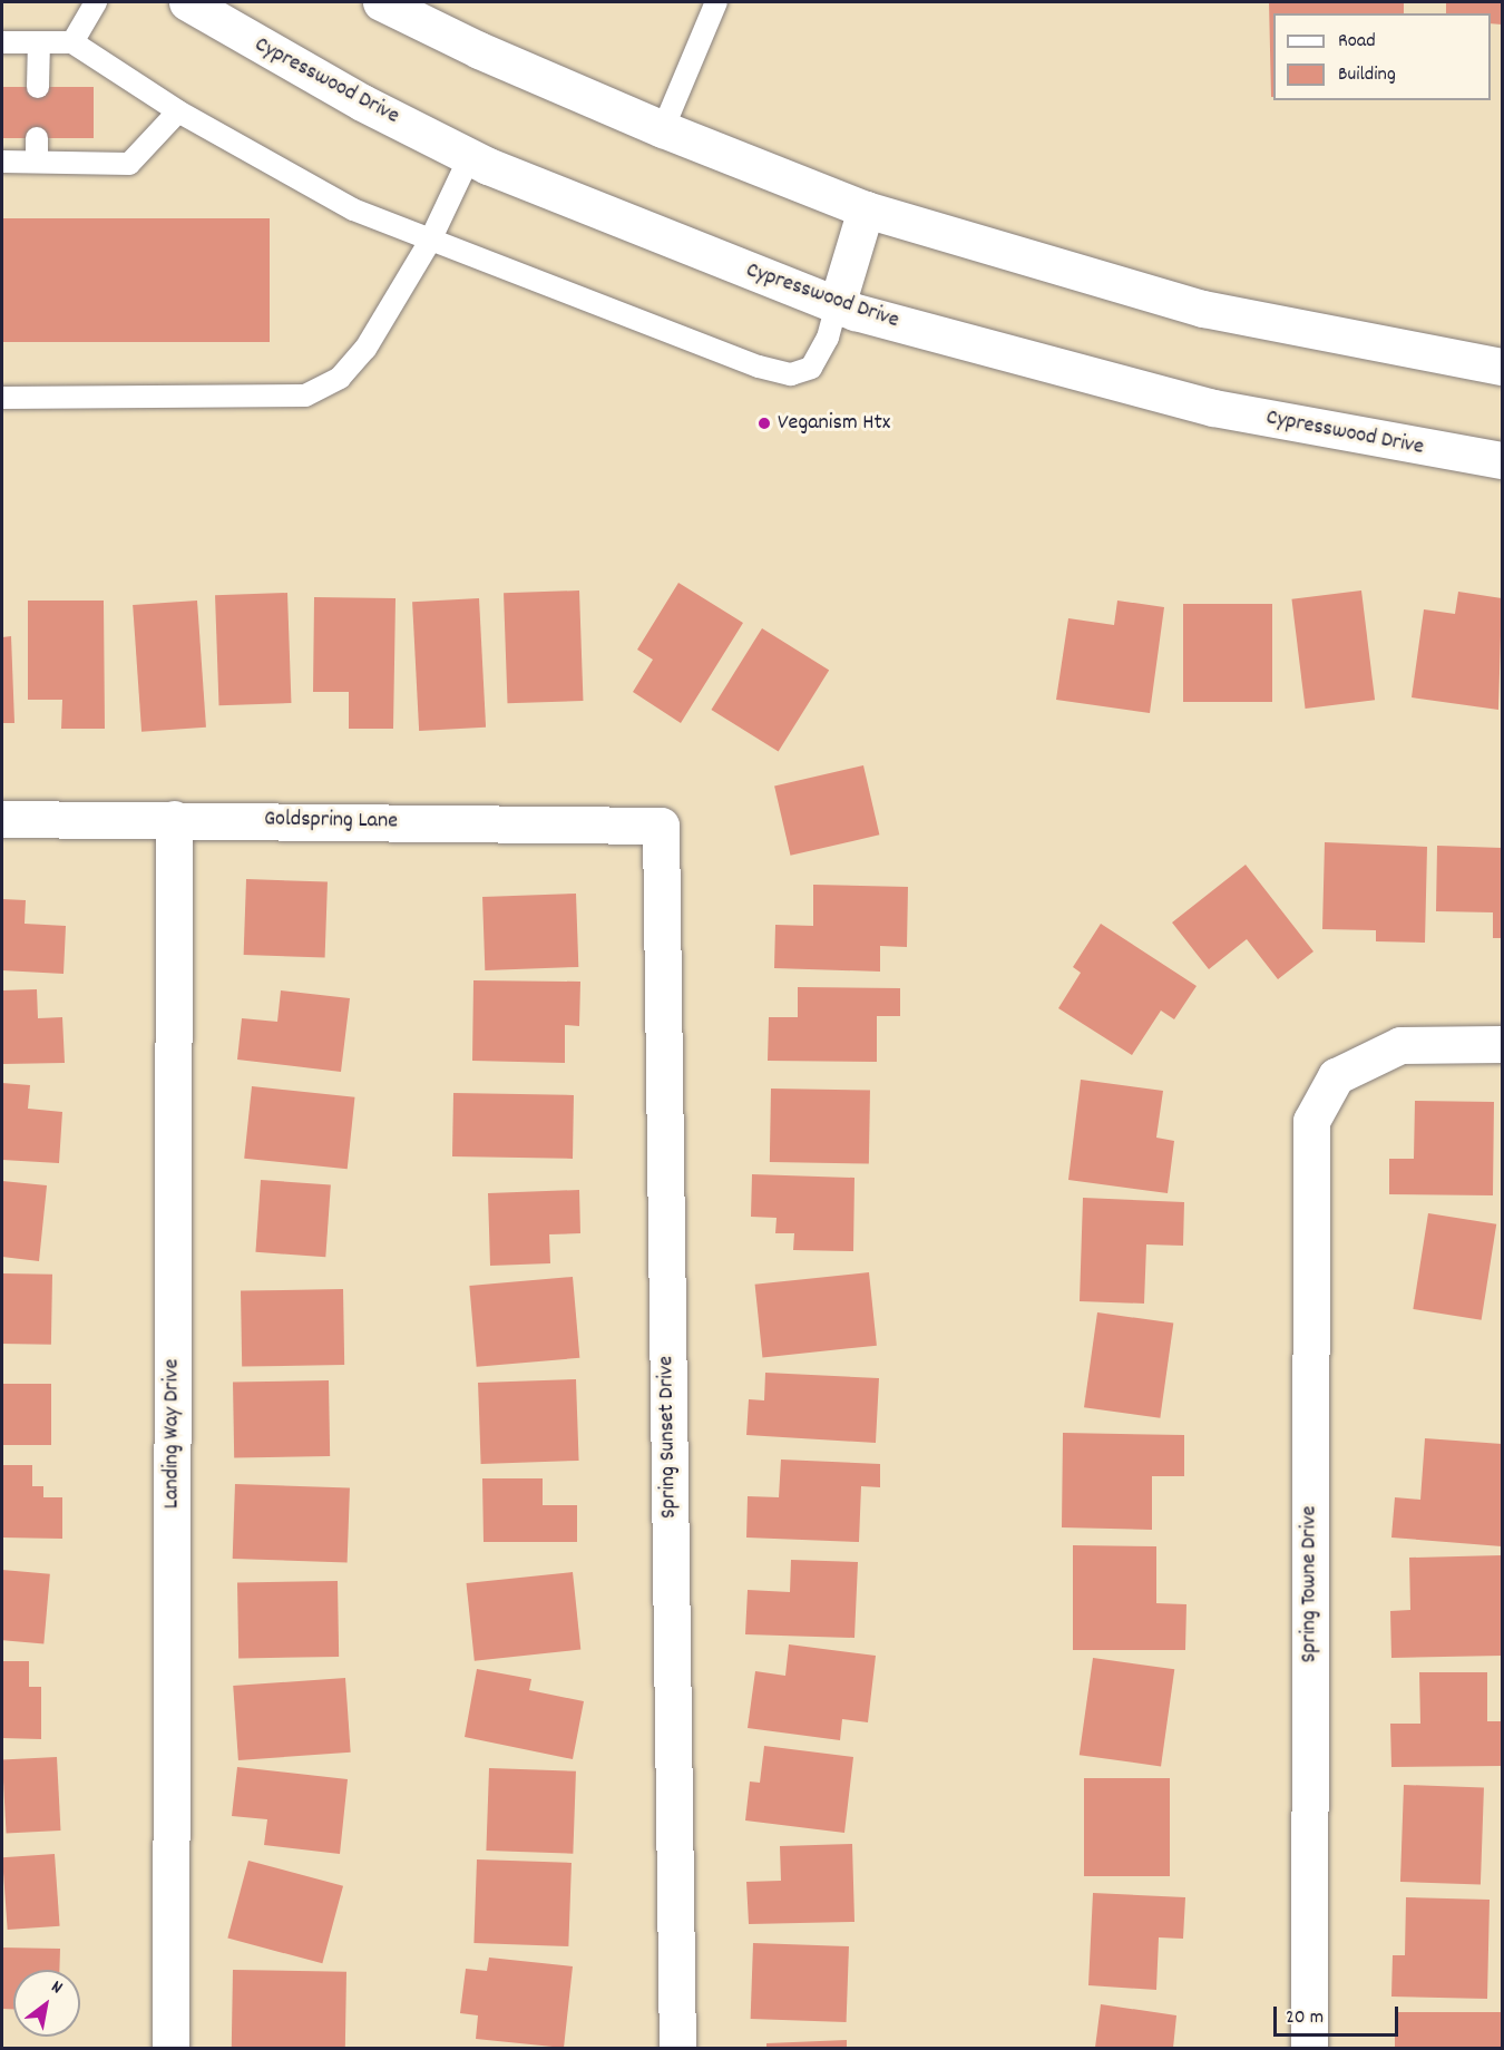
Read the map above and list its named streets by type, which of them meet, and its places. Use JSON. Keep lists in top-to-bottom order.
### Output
{
  "streets": {
    "street": [
      "Cypresswood Drive",
      "Goldspring Lane",
      "Landing Way Drive",
      "Spring Sunset Drive",
      "Spring Towne Drive"
    ]
  },
  "crossings": [
    ["Goldspring Lane", "Landing Way Drive"],
    ["Goldspring Lane", "Spring Sunset Drive"]
  ],
  "places": ["Veganism Htx"],
  "legend": ["Road", "Building"],
  "scale_bar": "20 m",
  "north": "top right"
}
